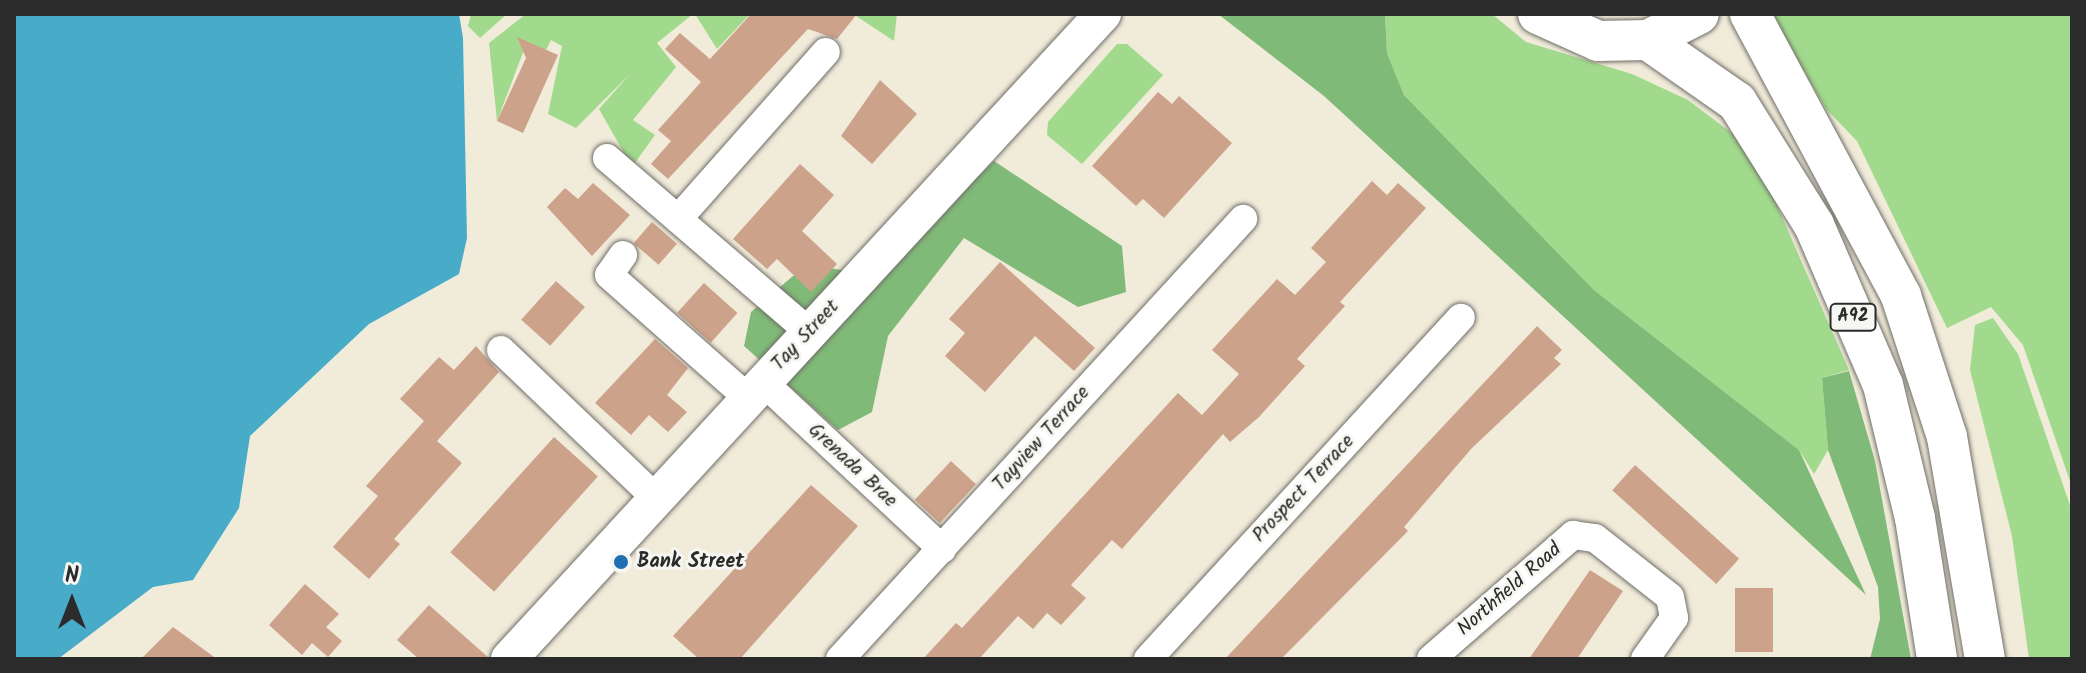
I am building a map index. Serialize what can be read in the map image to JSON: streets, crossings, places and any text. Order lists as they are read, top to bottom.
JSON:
{
  "streets": {
    "highway": ["A92"],
    "main road": ["Tay Street"],
    "street": [
      "Tayview Terrace",
      "Grenada Brae",
      "Prospect Terrace",
      "Northfield Road"
    ]
  },
  "crossings": [
    ["Tay Street", "Grenada Brae"],
    ["Tayview Terrace", "Grenada Brae"]
  ],
  "places": ["Bank Street"],
  "north": "top"
}
